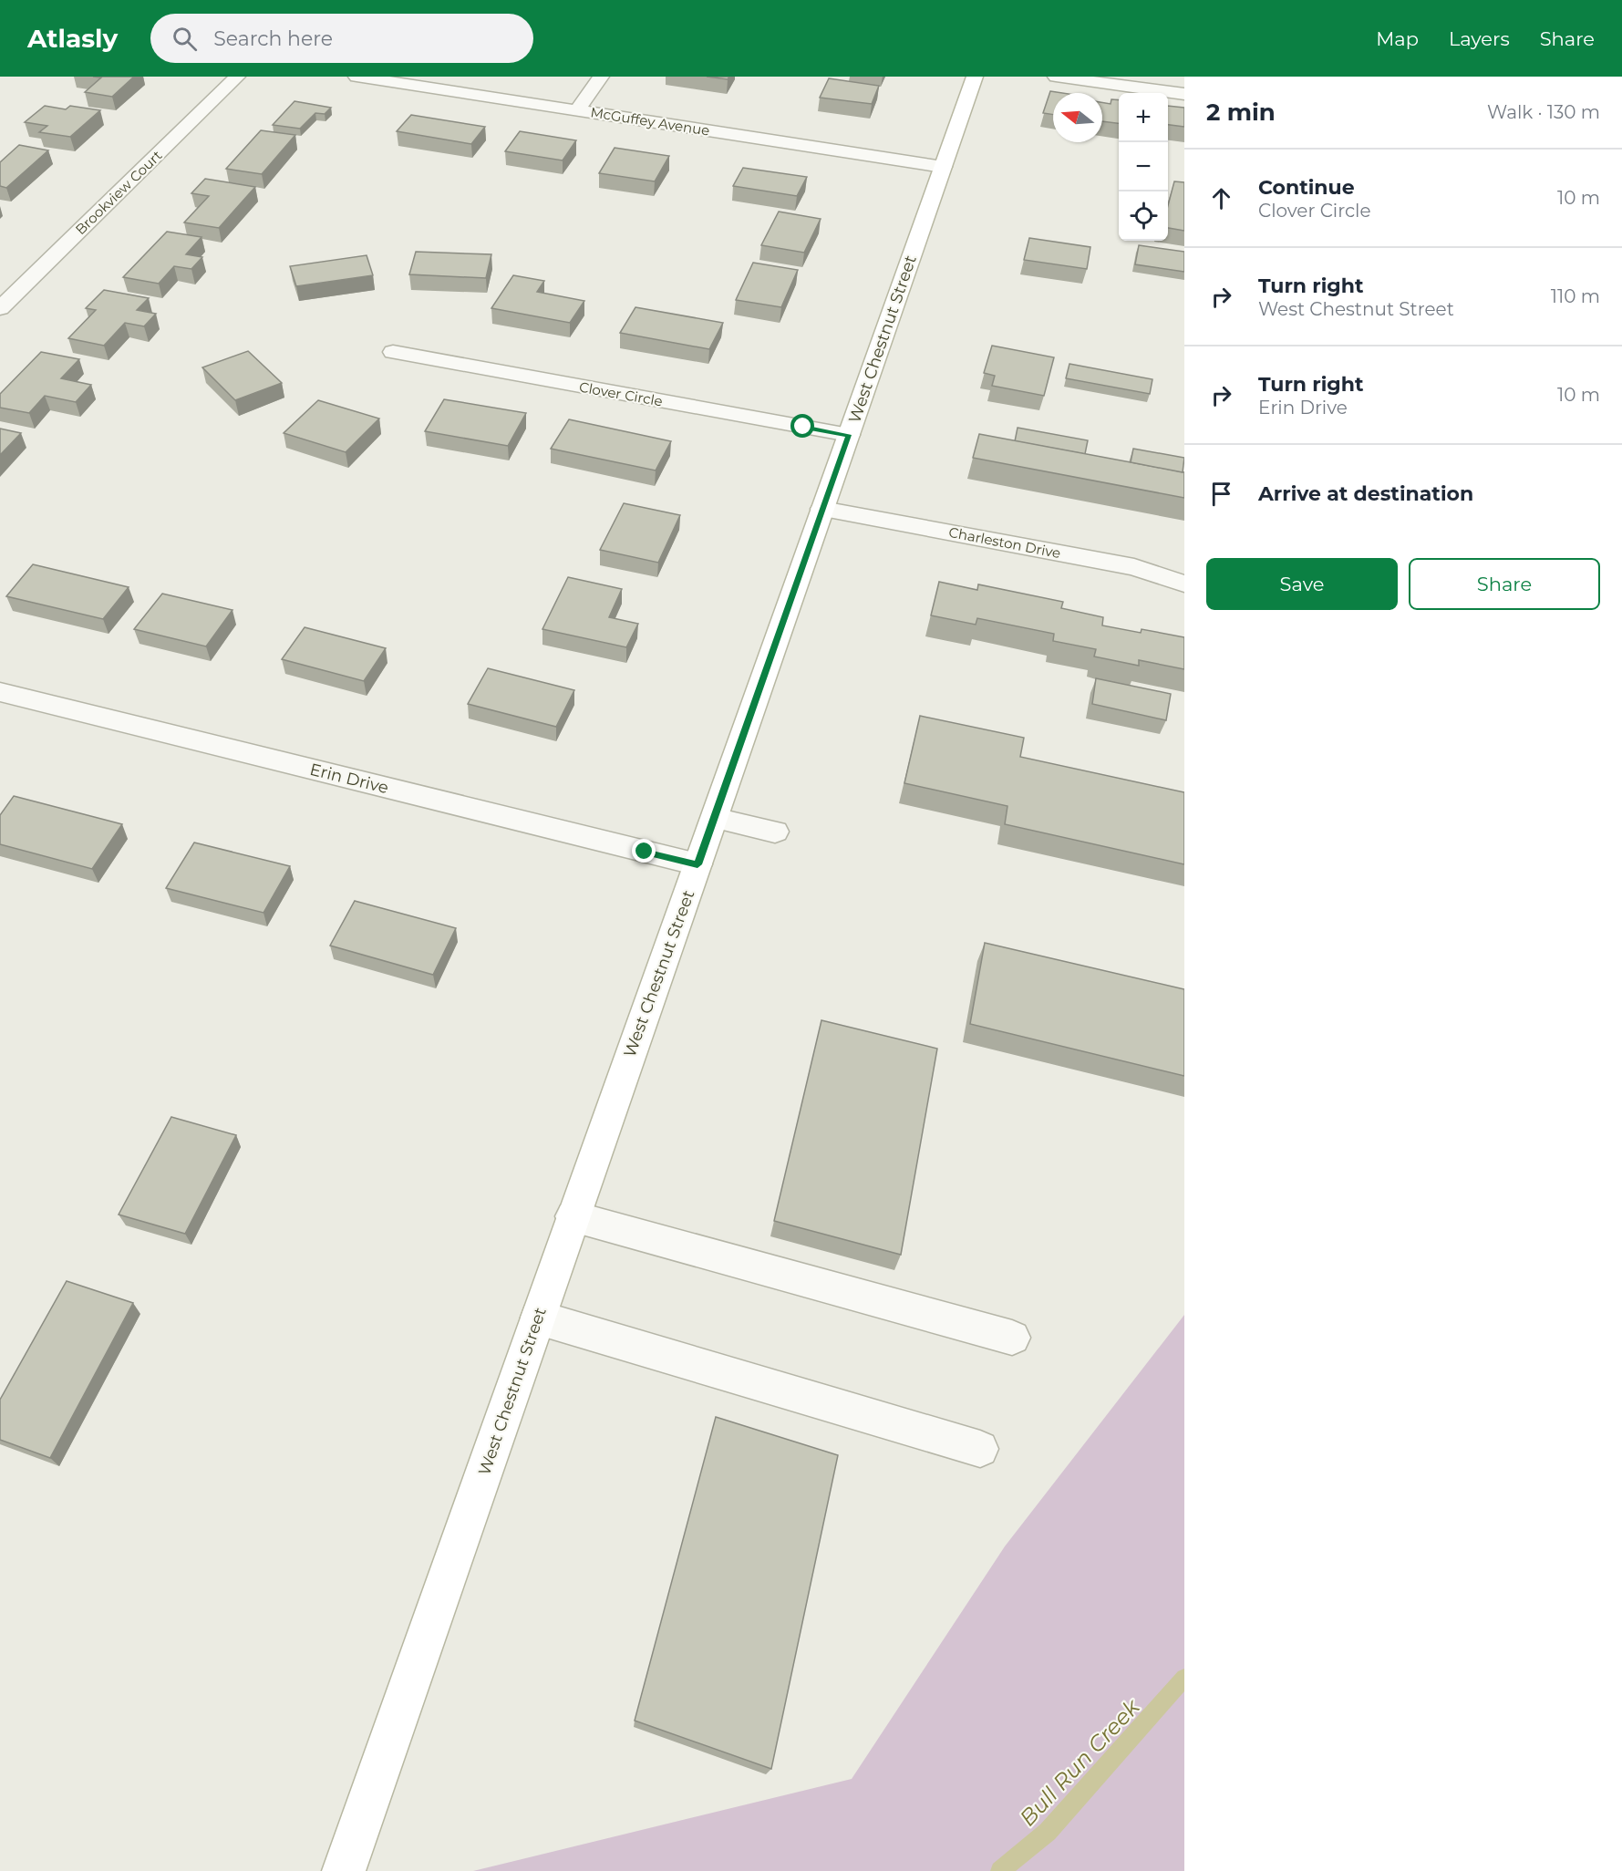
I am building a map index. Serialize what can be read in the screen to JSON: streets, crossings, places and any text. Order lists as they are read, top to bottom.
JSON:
{
  "streets": {
    "main road": ["West Chestnut Street"],
    "street": [
      "McGuffey Avenue",
      "Brookview Court",
      "Clover Circle",
      "Charleston Drive",
      "Erin Drive"
    ]
  },
  "crossings": [
    ["McGuffey Avenue", "West Chestnut Street"],
    ["West Chestnut Street", "Clover Circle"],
    ["West Chestnut Street", "Charleston Drive"],
    ["West Chestnut Street", "Erin Drive"]
  ],
  "water": ["Bull Run Creek"],
  "north": "left",
  "page": {
    "header": "Atlasly",
    "search": "Search here",
    "nav": ["Map", "Layers", "Share"],
    "heading": ["2 min", "Walk · 130 m"],
    "map_buttons": ["+", "−"],
    "list": [
      ["Continue", "Clover Circle", "10 m"],
      ["Turn right", "West Chestnut Street", "110 m"],
      ["Turn right", "Erin Drive", "10 m"],
      "Arrive at destination"
    ],
    "buttons": ["Save", "Share"]
  }
}
